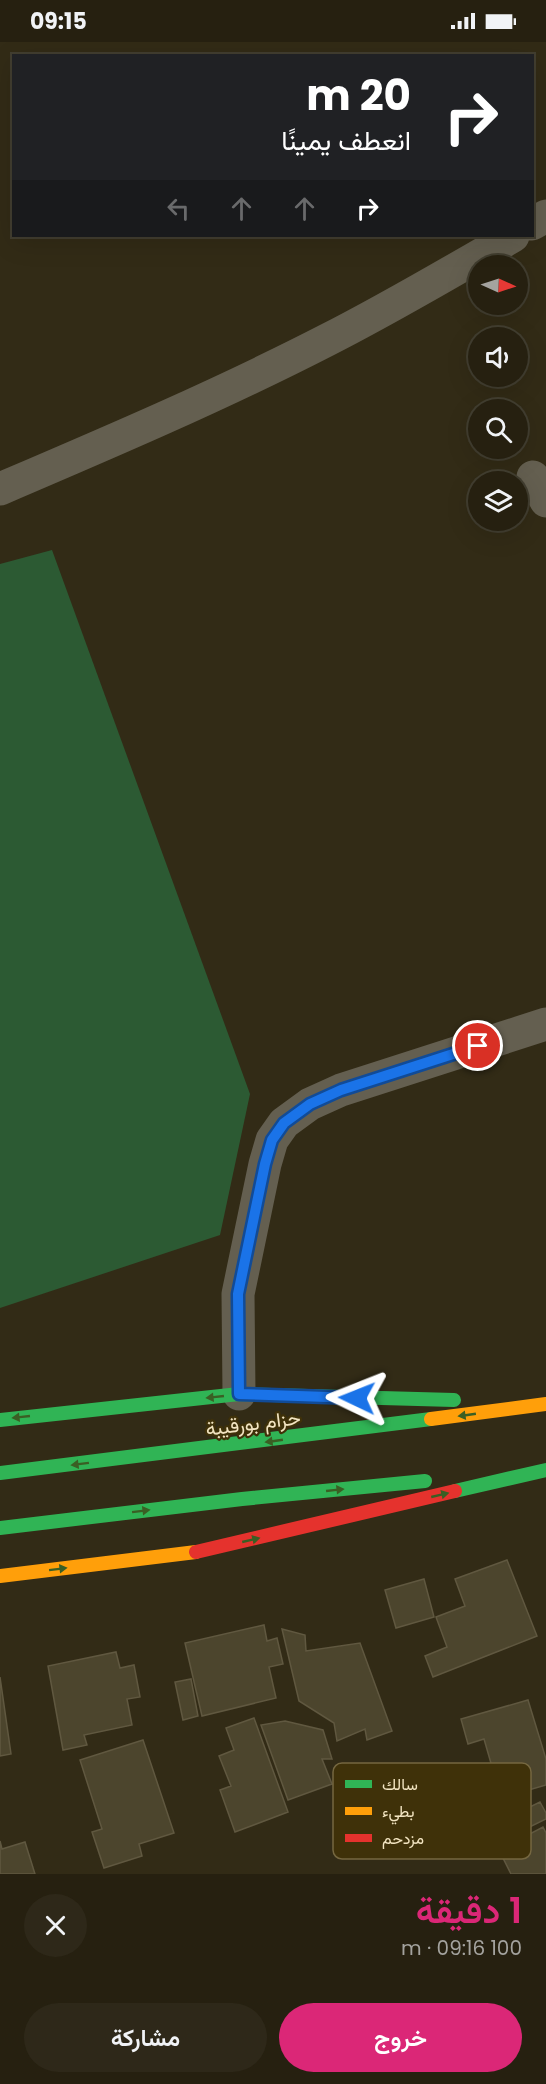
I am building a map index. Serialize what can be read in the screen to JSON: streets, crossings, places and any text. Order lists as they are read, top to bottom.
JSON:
{
  "streets": {
    "highway": ["حزام بورقيبة"]
  },
  "legend": ["سالك", "بطيء", "مزدحم"],
  "north": "right",
  "page": {
    "status": "09:15",
    "turn": ["20 m", "انعطف يمينًا"],
    "heading": ["1 دقيقة", "100 m · 09:16"],
    "buttons": ["خروج", "مشاركة"]
  }
}
